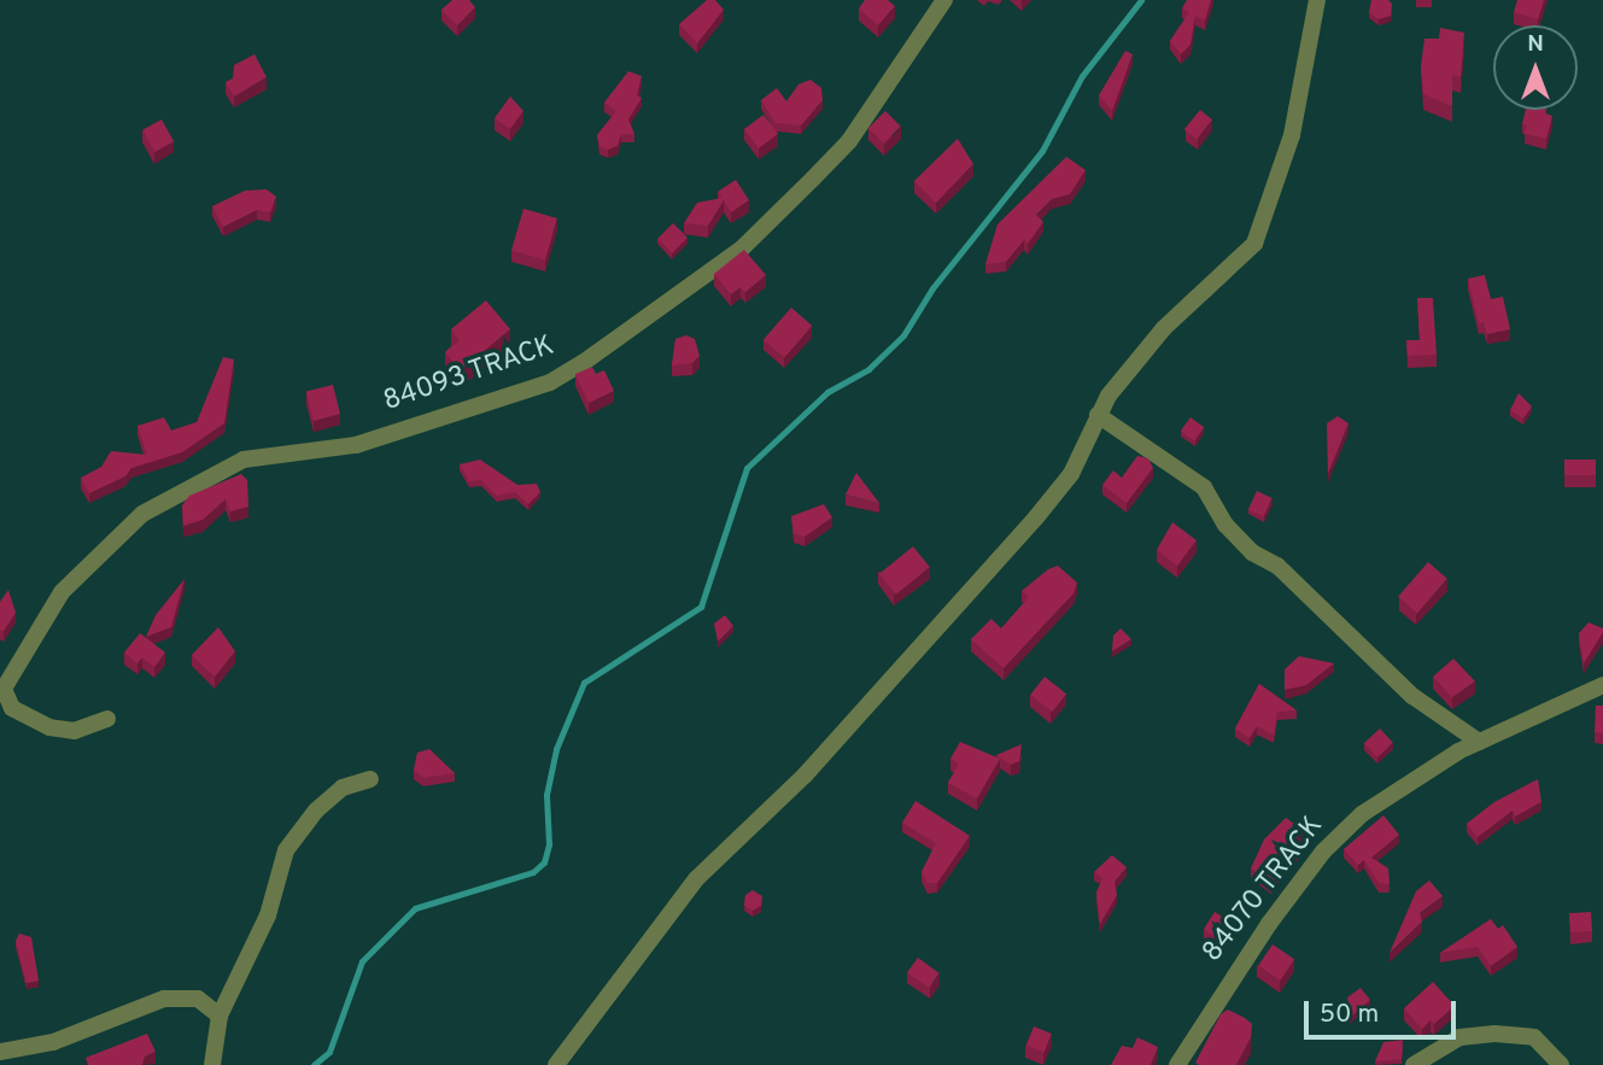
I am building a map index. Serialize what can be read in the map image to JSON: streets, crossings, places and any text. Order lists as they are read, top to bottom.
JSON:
{
  "streets": {
    "street": ["84093 TRACK", "84070 TRACK"]
  },
  "scale_bar": "50 m",
  "north": "top"
}
